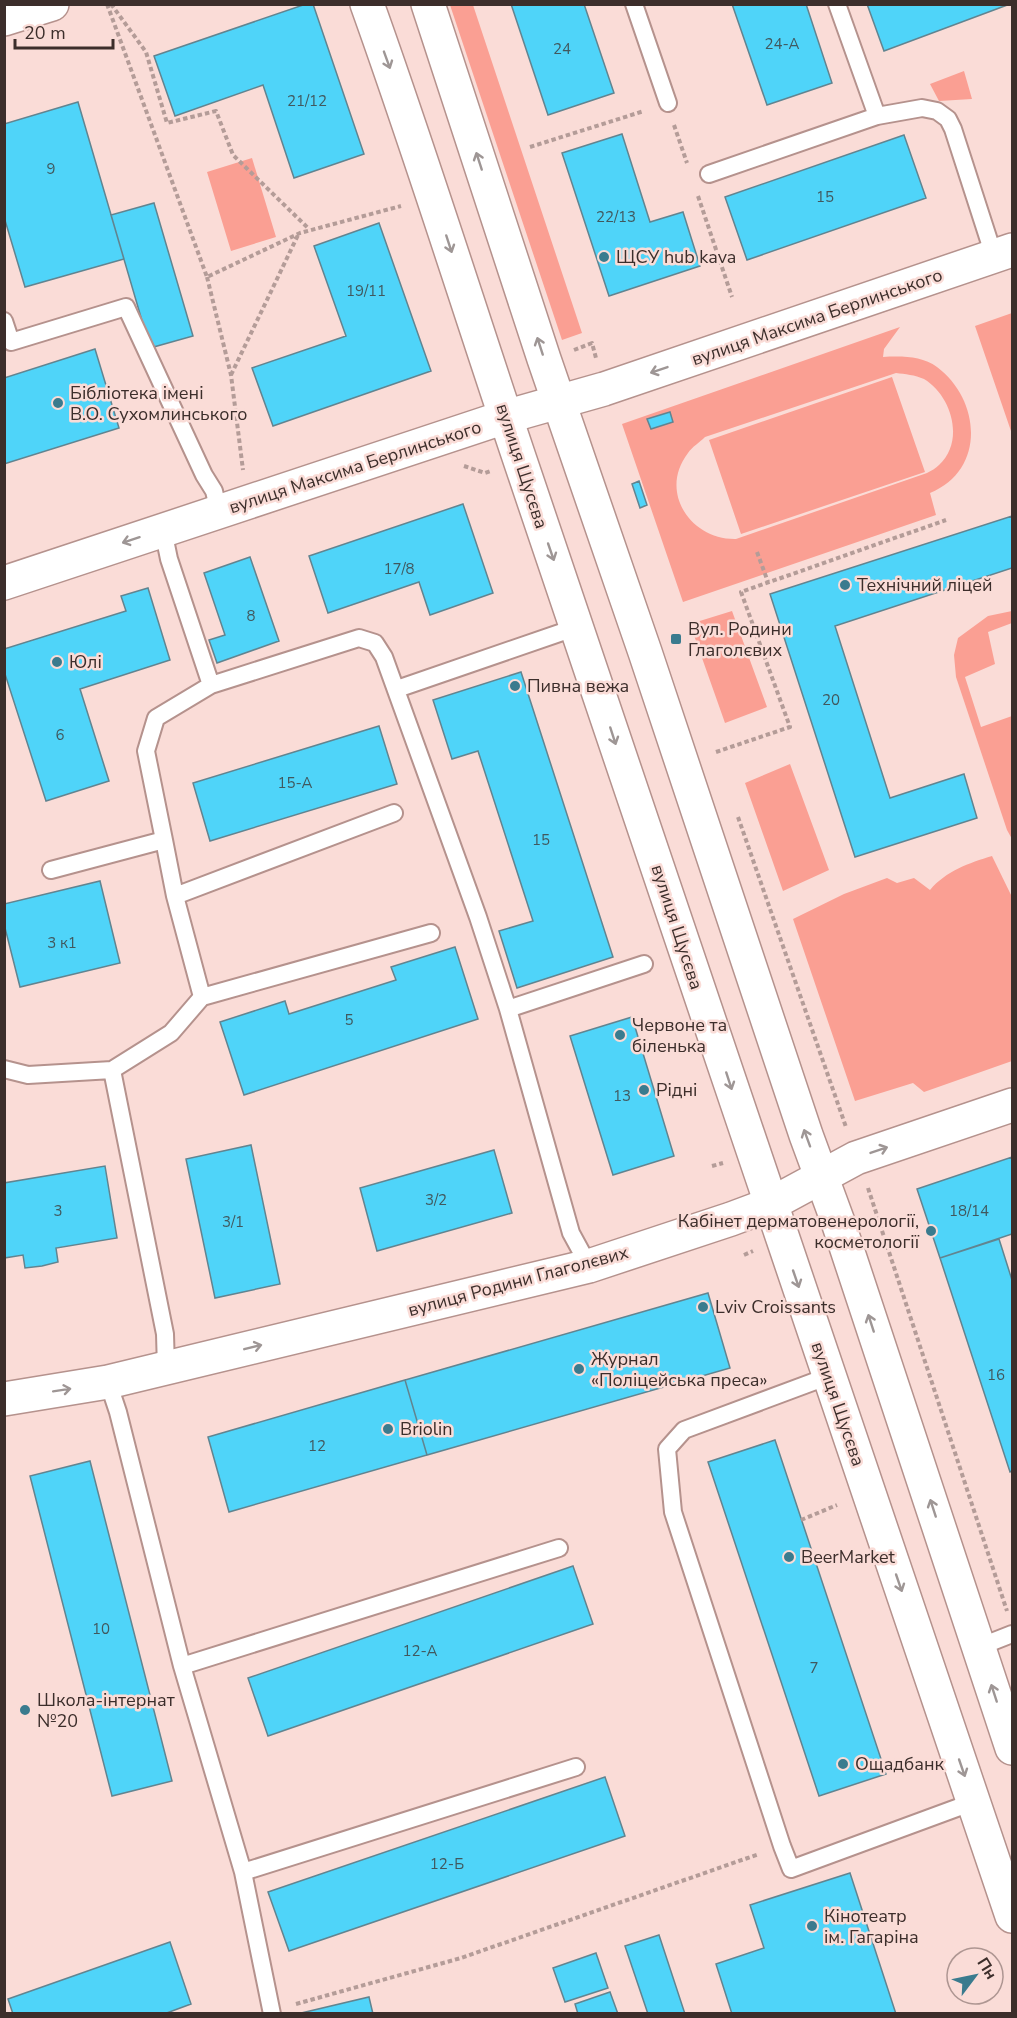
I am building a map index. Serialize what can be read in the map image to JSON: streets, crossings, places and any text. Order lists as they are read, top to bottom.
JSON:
{
  "streets": {
    "main road": ["вулиця Максима Берлинського", "вулиця Щусєва", "вулиця Родини Глаголєвих"]
  },
  "crossings": [
    ["вулиця Максима Берлинського", "вулиця Щусєва"],
    ["вулиця Щусєва", "вулиця Родини Глаголєвих"]
  ],
  "one_way": ["вулиця Максима Берлинського", "вулиця Родини Глаголєвих"],
  "places": {
    "other": [
      "ЩСУ hub kava",
      "Бібліотека імені В.О. Сухомлинського",
      "Технічний ліцей",
      "Юлі",
      "Пивна вежа",
      "Червоне та біленька",
      "Рідні",
      "Кабінет дерматовенерології, косметології",
      "Lviv Croissants",
      "Журнал «Поліцейська преса»",
      "Briolin",
      "BeerMarket",
      "Школа-інтернат №20",
      "Ощадбанк",
      "Кінотеатр ім. Гагаріна"
    ],
    "transit": ["Вул. Родини Глаголєвих"]
  },
  "house_numbers": [
    "24-А",
    "24",
    "21/12",
    "9",
    "15",
    "22/13",
    "19/11",
    "17/8",
    "8",
    "20",
    "6",
    "15-А",
    "15",
    "3 к1",
    "5",
    "13",
    "3/2",
    "3",
    "18/14",
    "3/1",
    "16",
    "12",
    "10",
    "12-А",
    "7",
    "12-Б"
  ],
  "scale_bar": "20 m",
  "north": "top right"
}
